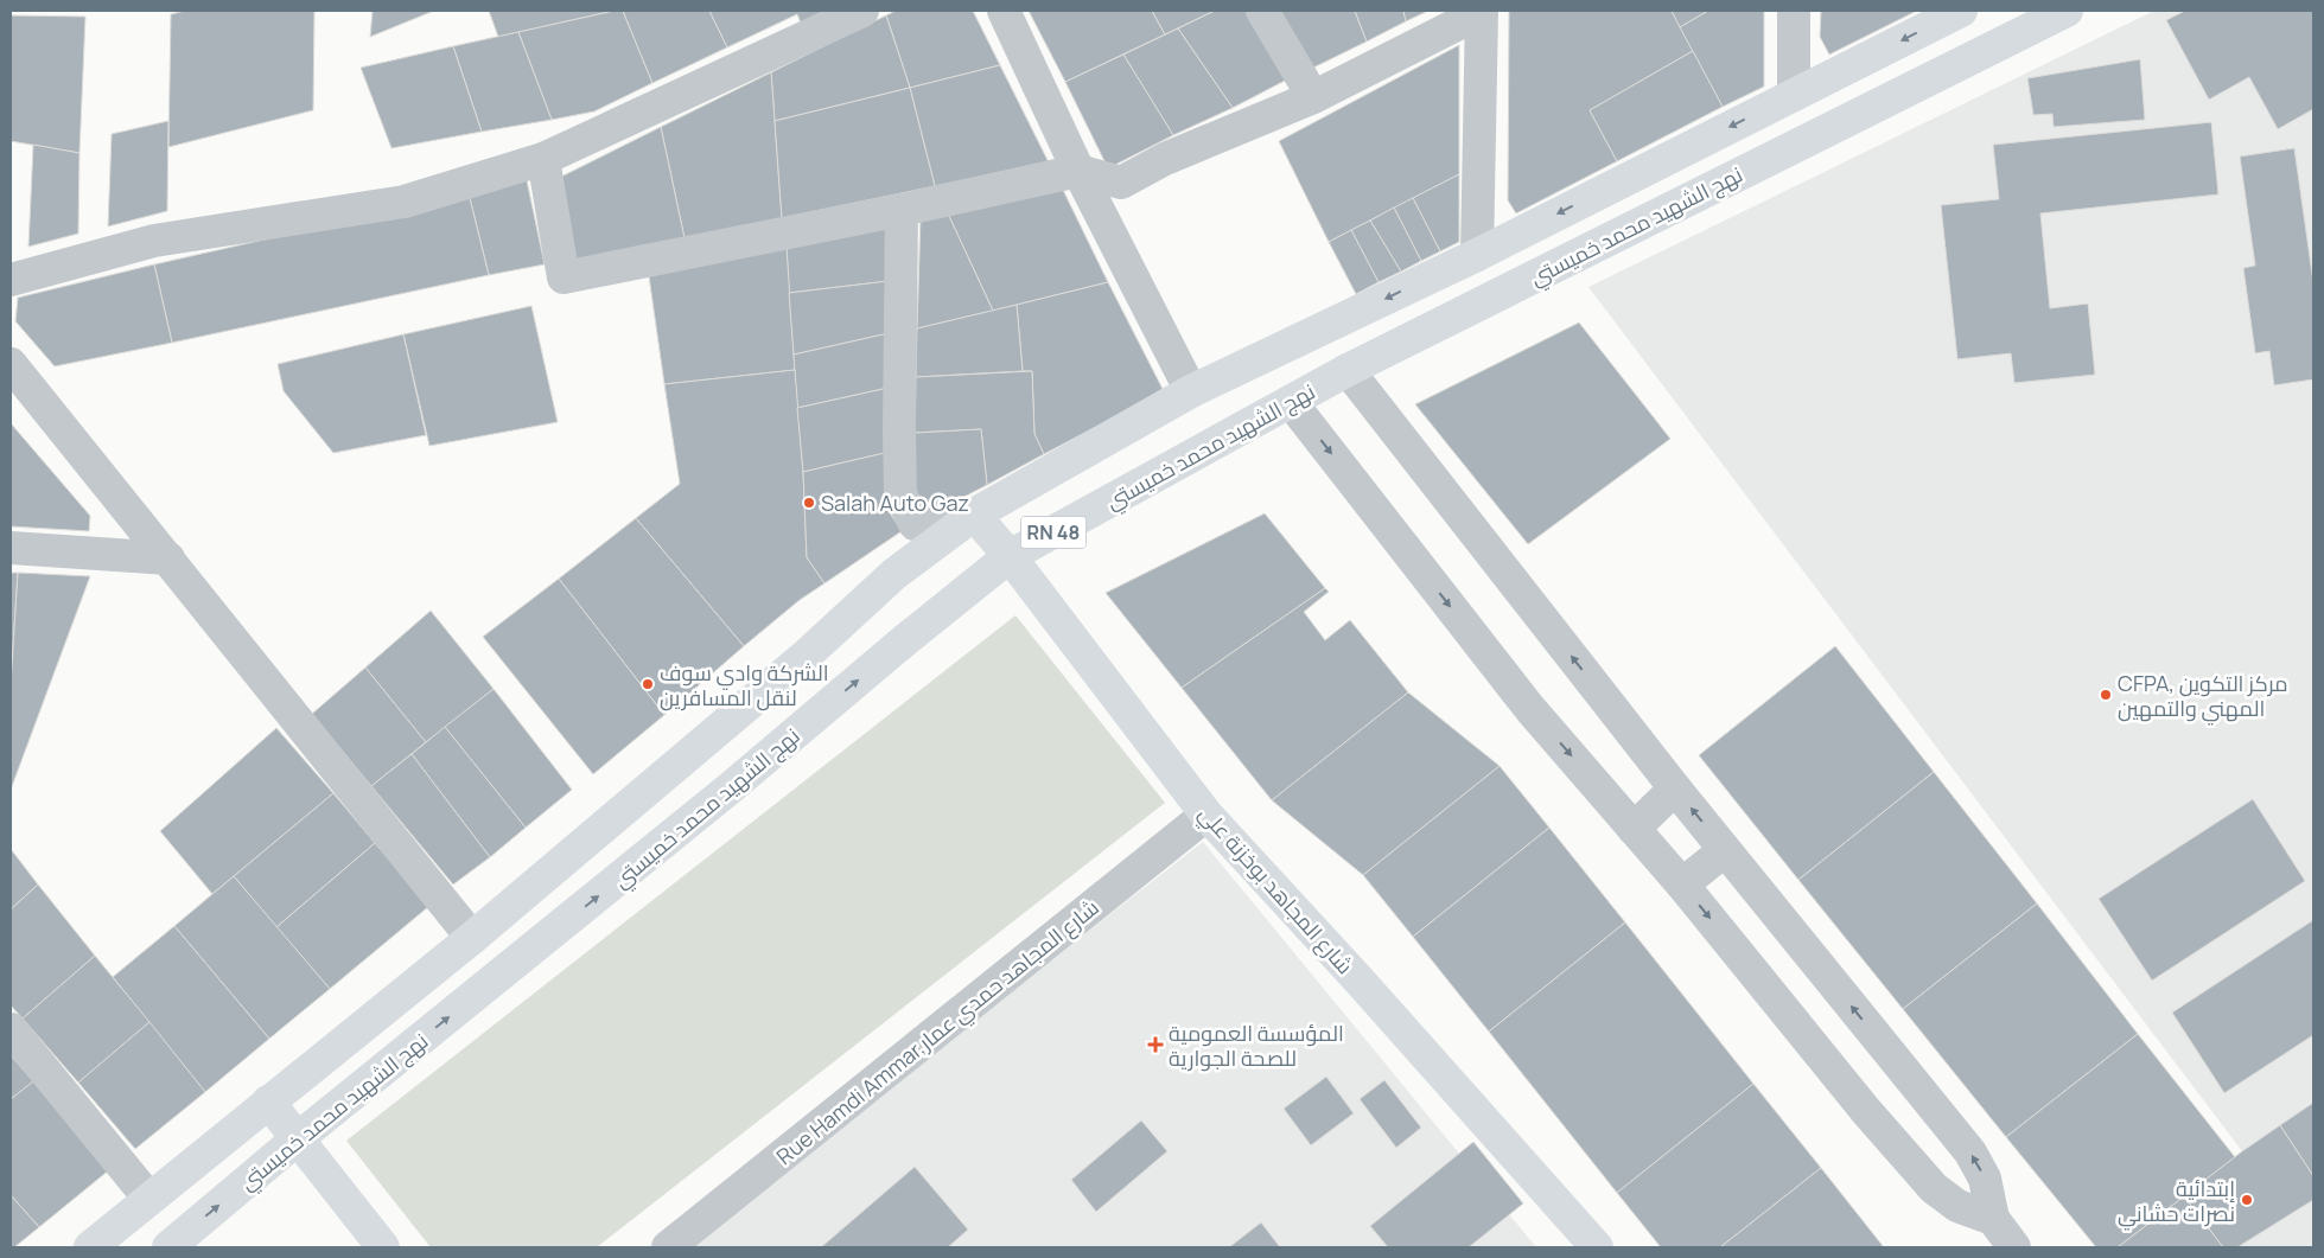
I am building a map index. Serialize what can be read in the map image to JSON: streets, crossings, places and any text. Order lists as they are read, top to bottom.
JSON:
{
  "streets": {
    "main road": ["نهج الشهيد محمد خميستي", "RN 48", "شارع المجاهد بوخزنة علي"],
    "street": ["Rue Hamdi Ammar,شارع المجاهد حمدي عمار"]
  },
  "crossings": [
    ["نهج الشهيد محمد خميستي", "شارع المجاهد بوخزنة علي"],
    ["RN 48", "شارع المجاهد بوخزنة علي"],
    ["شارع المجاهد بوخزنة علي", "Rue Hamdi Ammar,شارع المجاهد حمدي عمار"]
  ],
  "places": {
    "other": [
      "Salah Auto Gaz",
      "الشركة وادي سوف لنقل المسافرين",
      "CFPA, مركز التكوين المهني والتمهين",
      "إبتدائية نصرات حشاني"
    ],
    "health": ["المؤسسة العمومية للصحة الجوارية"]
  }
}
